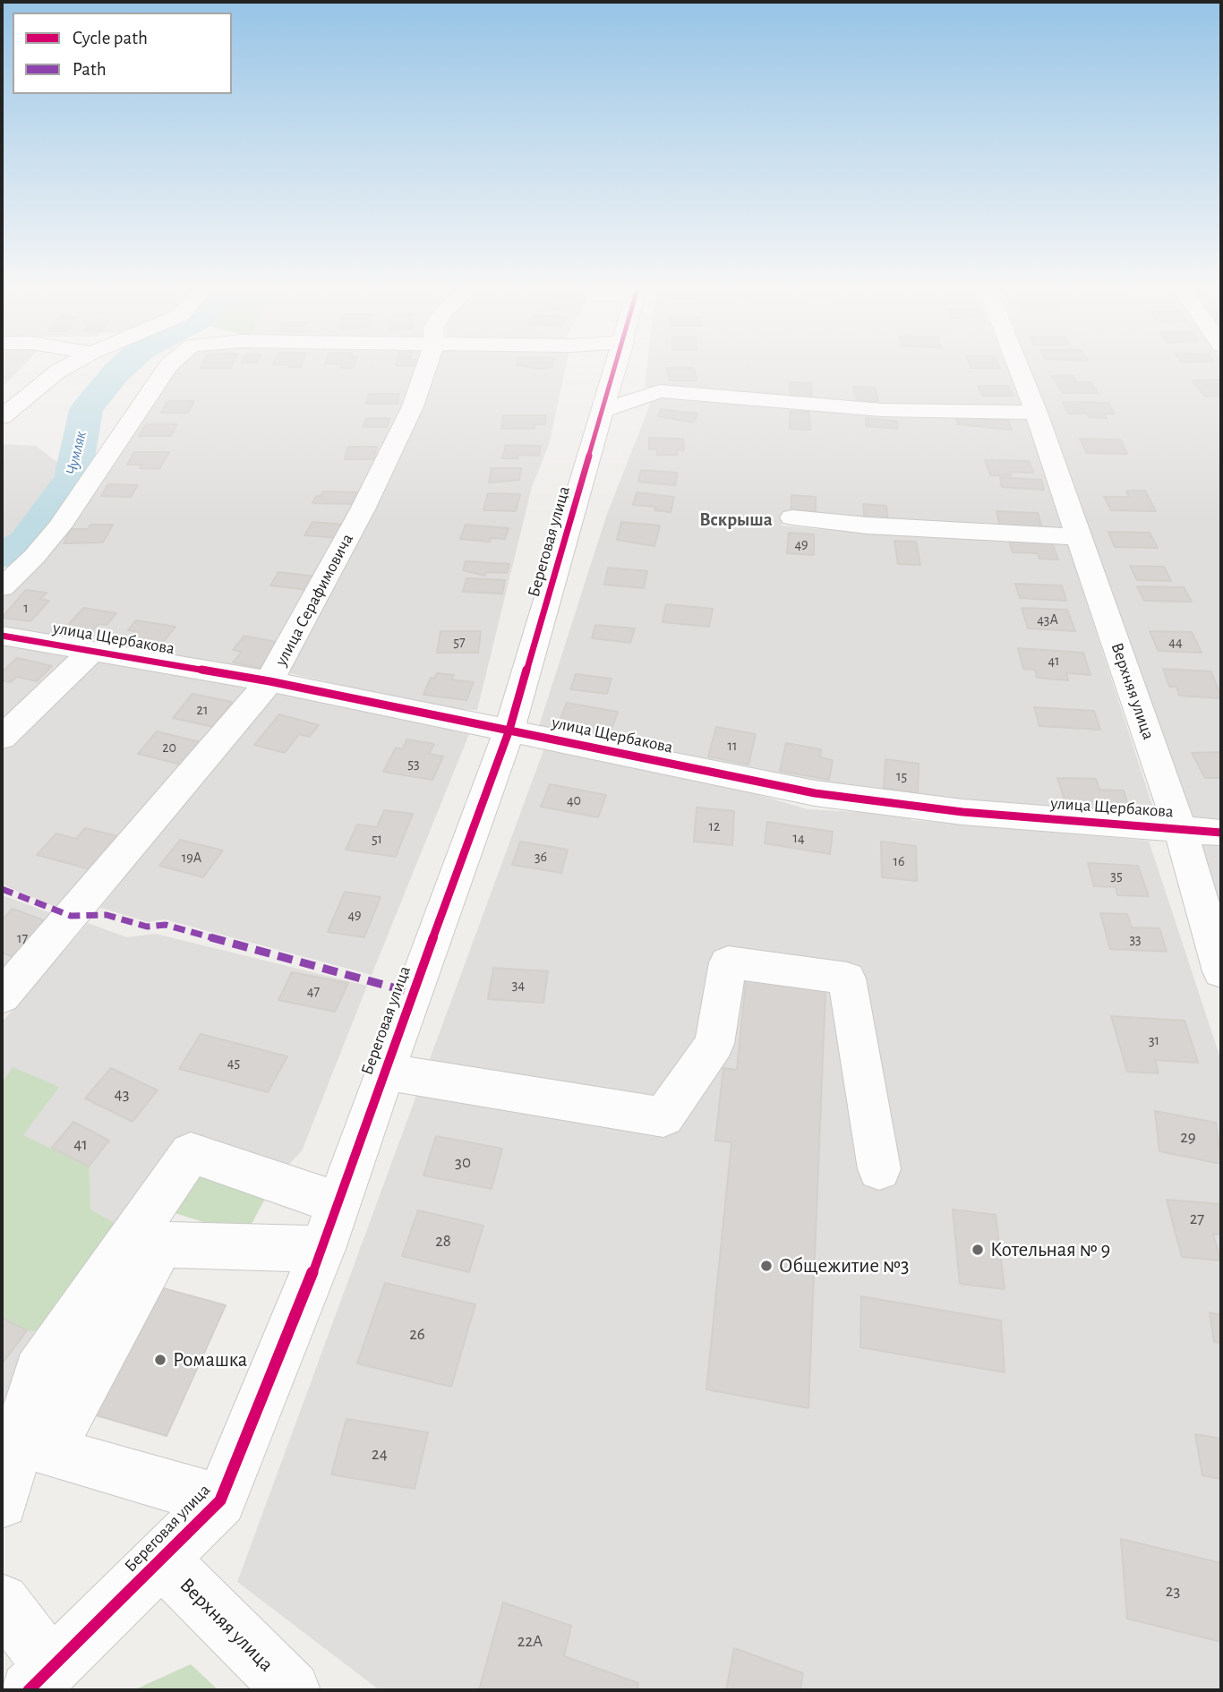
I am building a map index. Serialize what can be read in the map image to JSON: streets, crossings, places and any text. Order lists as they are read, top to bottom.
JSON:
{
  "streets": {
    "street": [
      "Береговая улица",
      "улица Серафимовича",
      "улица Щербакова",
      "Верхняя улица"
    ]
  },
  "crossings": [
    ["Береговая улица", "улица Щербакова"],
    ["Береговая улица", "Верхняя улица"],
    ["улица Серафимовича", "улица Щербакова"],
    ["улица Щербакова", "Верхняя улица"]
  ],
  "districts": ["Вскрыша"],
  "water": ["Чумляк"],
  "places": ["Котельная № 9", "Общежитие №3", "Ромашка"],
  "house_numbers": [
    "49",
    "1",
    "43А",
    "57",
    "44",
    "41",
    "21",
    "11",
    "20",
    "53",
    "15",
    "40",
    "12",
    "14",
    "51",
    "36",
    "19А",
    "16",
    "35",
    "49",
    "17",
    "33",
    "34",
    "47",
    "31",
    "45",
    "43",
    "29",
    "41",
    "30",
    "27",
    "28",
    "26",
    "24",
    "23",
    "22А"
  ],
  "legend": ["Cycle path", "Path"]
}
